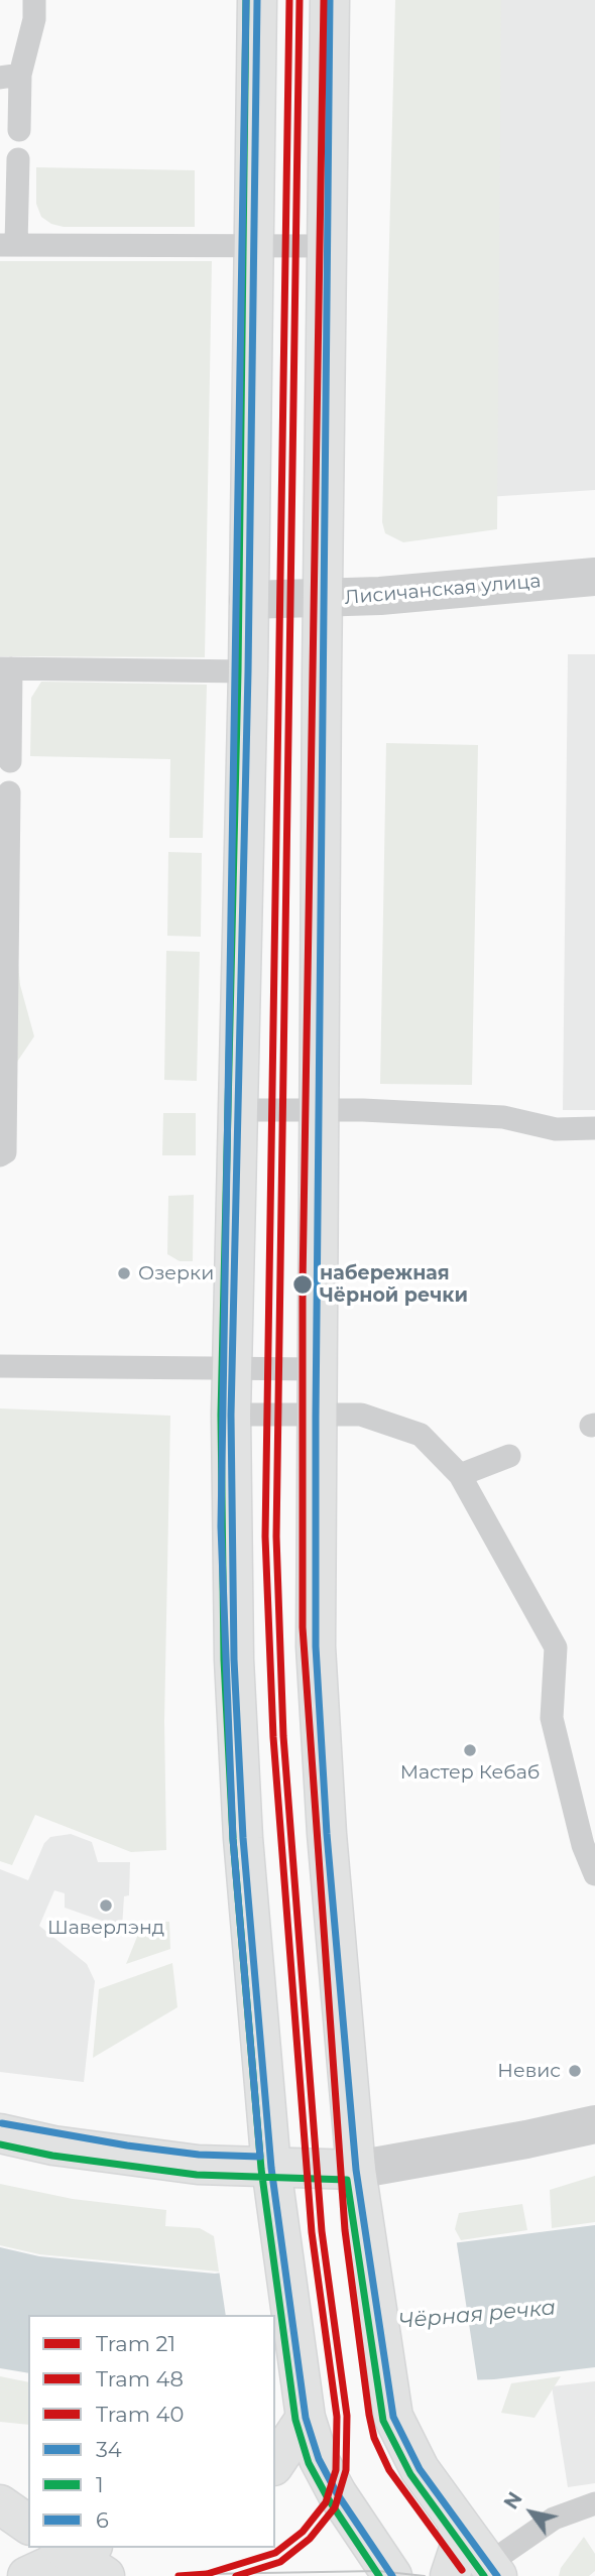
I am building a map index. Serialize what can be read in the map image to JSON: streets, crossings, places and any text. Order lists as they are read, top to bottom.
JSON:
{
  "streets": {
    "street": ["Лисичанская улица"]
  },
  "water": ["Чёрная речка"],
  "places": [
    "Озерки",
    "набережная Чёрной речки",
    "Мастер Кебаб",
    "Шаверлэнд",
    "Невис"
  ],
  "lines": [
    "tram line 21",
    "tram line 48",
    "tram line 40",
    "transit line 34",
    "transit line 1",
    "transit line 6"
  ],
  "legend": [
    "Tram 21",
    "Tram 48",
    "Tram 40",
    "34",
    "1",
    "6"
  ],
  "north": "top left"
}
